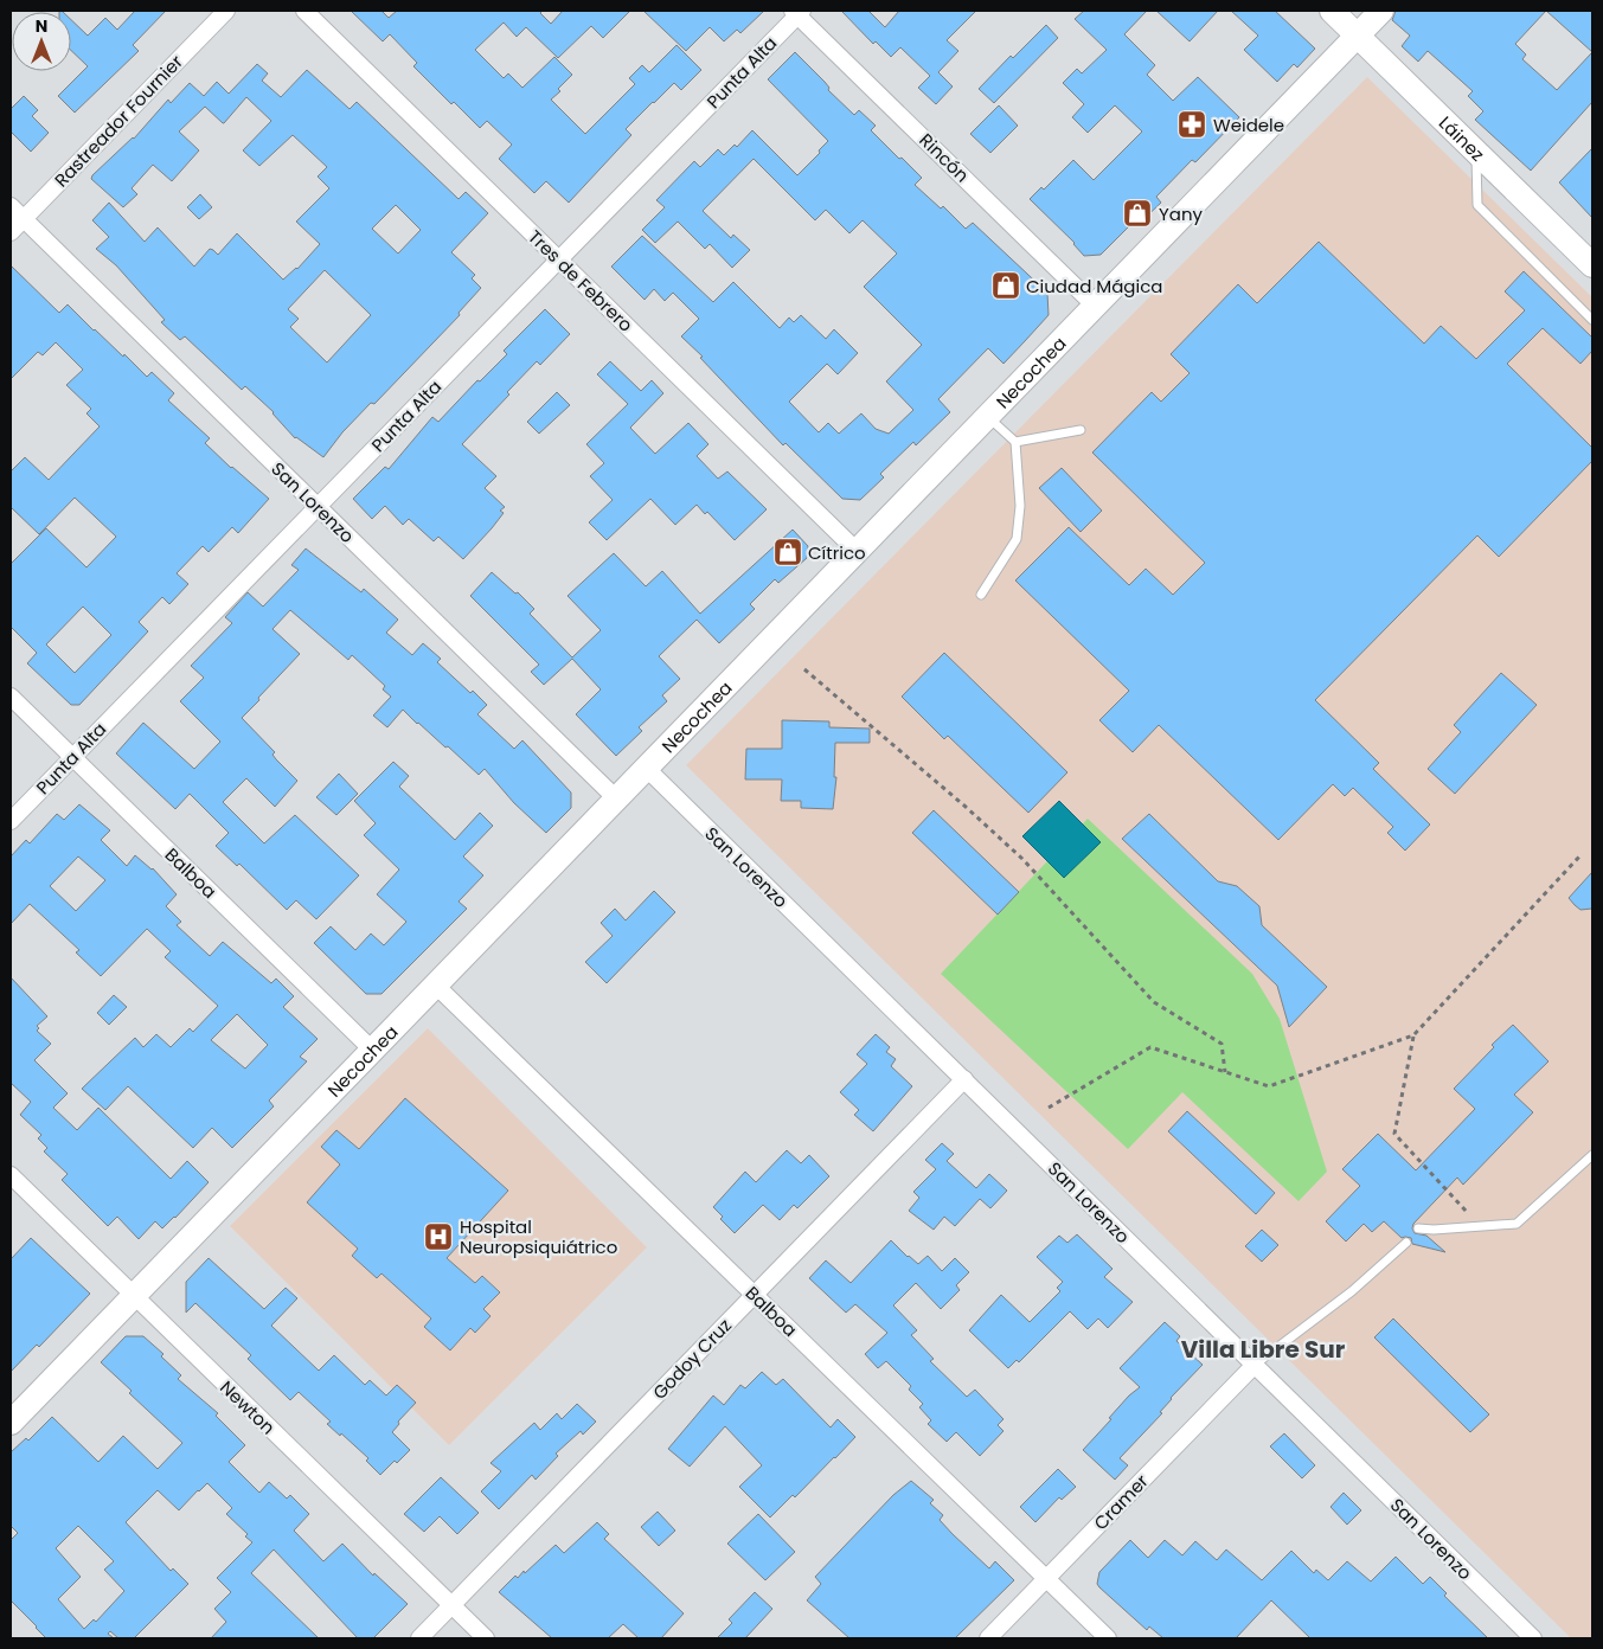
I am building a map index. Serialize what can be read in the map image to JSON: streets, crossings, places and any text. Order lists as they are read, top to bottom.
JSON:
{
  "streets": {
    "main road": ["Láinez", "Necochea"],
    "street": [
      "Punta Alta",
      "Rastreador Fournier",
      "Rincón",
      "Tres de Febrero",
      "San Lorenzo",
      "Balboa",
      "Godoy Cruz",
      "Newton",
      "Cramer"
    ]
  },
  "crossings": [
    ["Punta Alta", "Rincón"],
    ["Punta Alta", "Tres de Febrero"],
    ["Punta Alta", "San Lorenzo"],
    ["Punta Alta", "Balboa"],
    ["Rastreador Fournier", "San Lorenzo"],
    ["Láinez", "Necochea"],
    ["Rincón", "Necochea"],
    ["Tres de Febrero", "Necochea"],
    ["Necochea", "San Lorenzo"],
    ["Necochea", "Balboa"],
    ["Necochea", "Newton"],
    ["San Lorenzo", "Godoy Cruz"],
    ["San Lorenzo", "Cramer"],
    ["Balboa", "Godoy Cruz"],
    ["Balboa", "Cramer"],
    ["Godoy Cruz", "Newton"]
  ],
  "districts": ["Villa Libre Sur"],
  "places": {
    "pharmacy": ["Weidele"],
    "shop": ["Yany", "Ciudad Mágica", "Cítrico"],
    "hospital": ["Hospital Neuropsiquiátrico"]
  },
  "north": "top"
}
